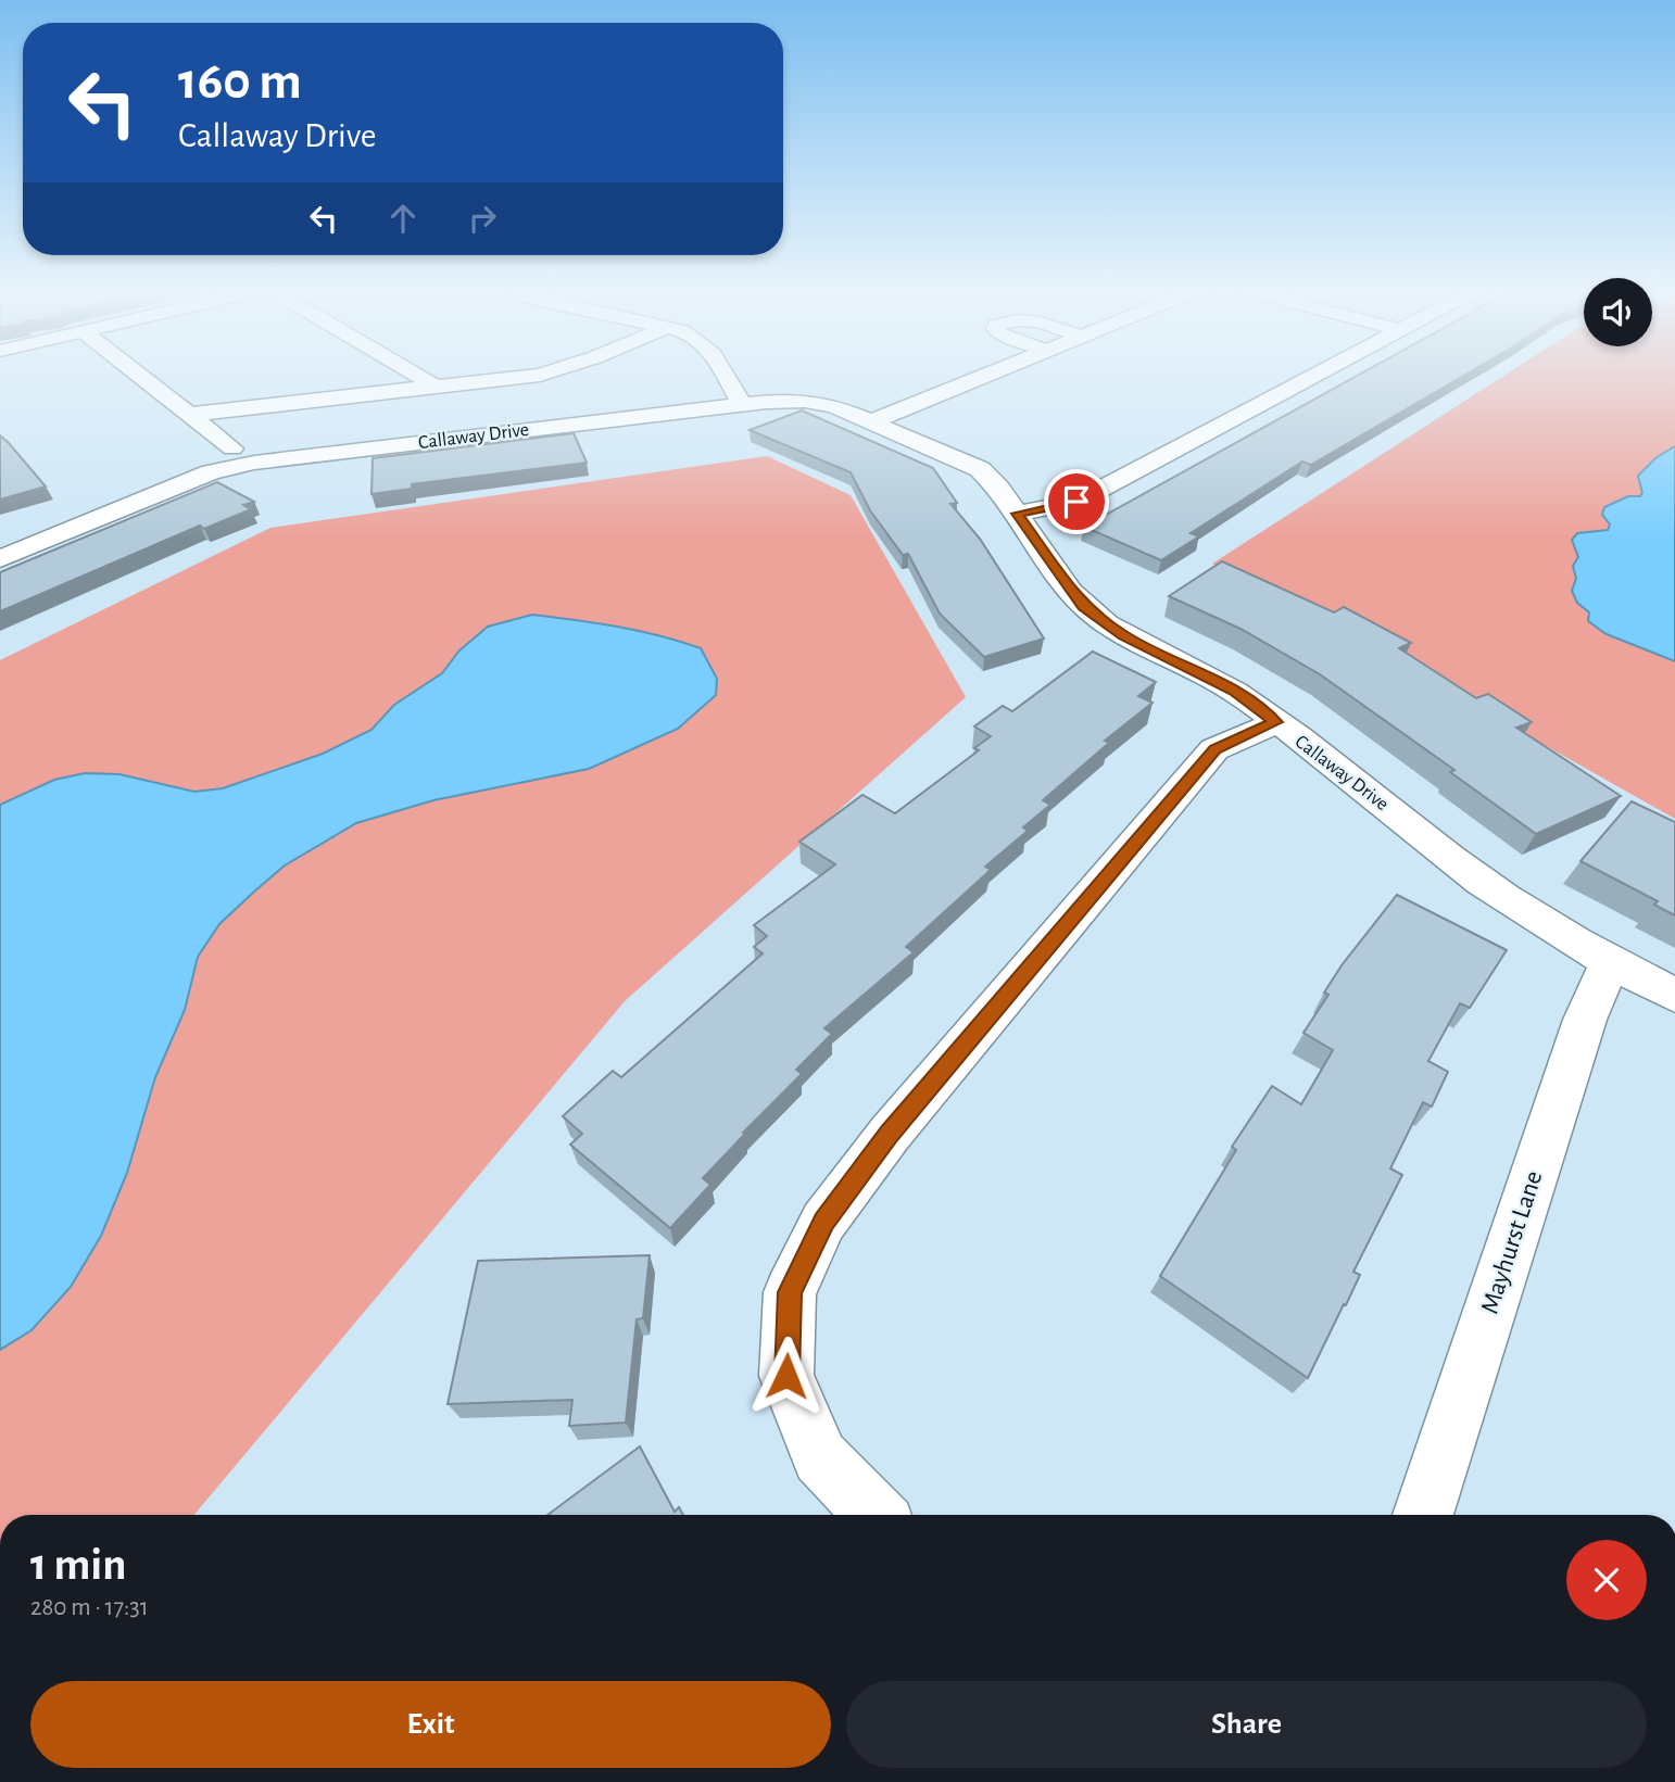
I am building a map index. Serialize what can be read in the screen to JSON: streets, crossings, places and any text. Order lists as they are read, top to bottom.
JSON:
{
  "streets": {
    "street": ["Callaway Drive", "Mayhurst Lane"]
  },
  "crossings": [
    ["Callaway Drive", "Mayhurst Lane"]
  ],
  "page": {
    "turn": ["160 m", "Callaway Drive"],
    "heading": ["1 min", "280 m · 17:31"],
    "buttons": ["Exit", "Share"]
  }
}
